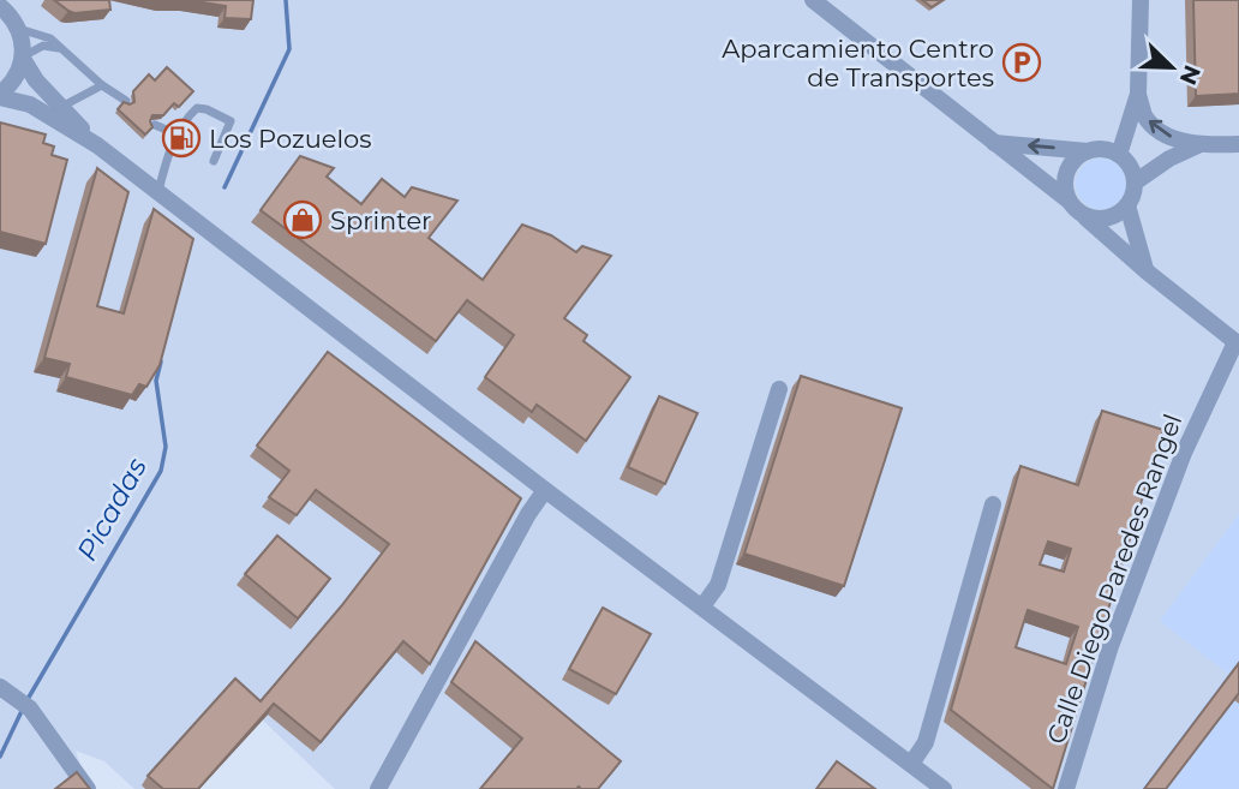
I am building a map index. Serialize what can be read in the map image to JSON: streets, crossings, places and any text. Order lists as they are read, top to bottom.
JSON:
{
  "streets": {
    "street": ["Calle Diego Paredes Rangel"]
  },
  "water": ["Picadas"],
  "places": {
    "parking": ["Aparcamiento Centro de Transportes"],
    "fuel station": ["Los Pozuelos"],
    "shop": ["Sprinter"]
  },
  "north": "bottom right"
}
